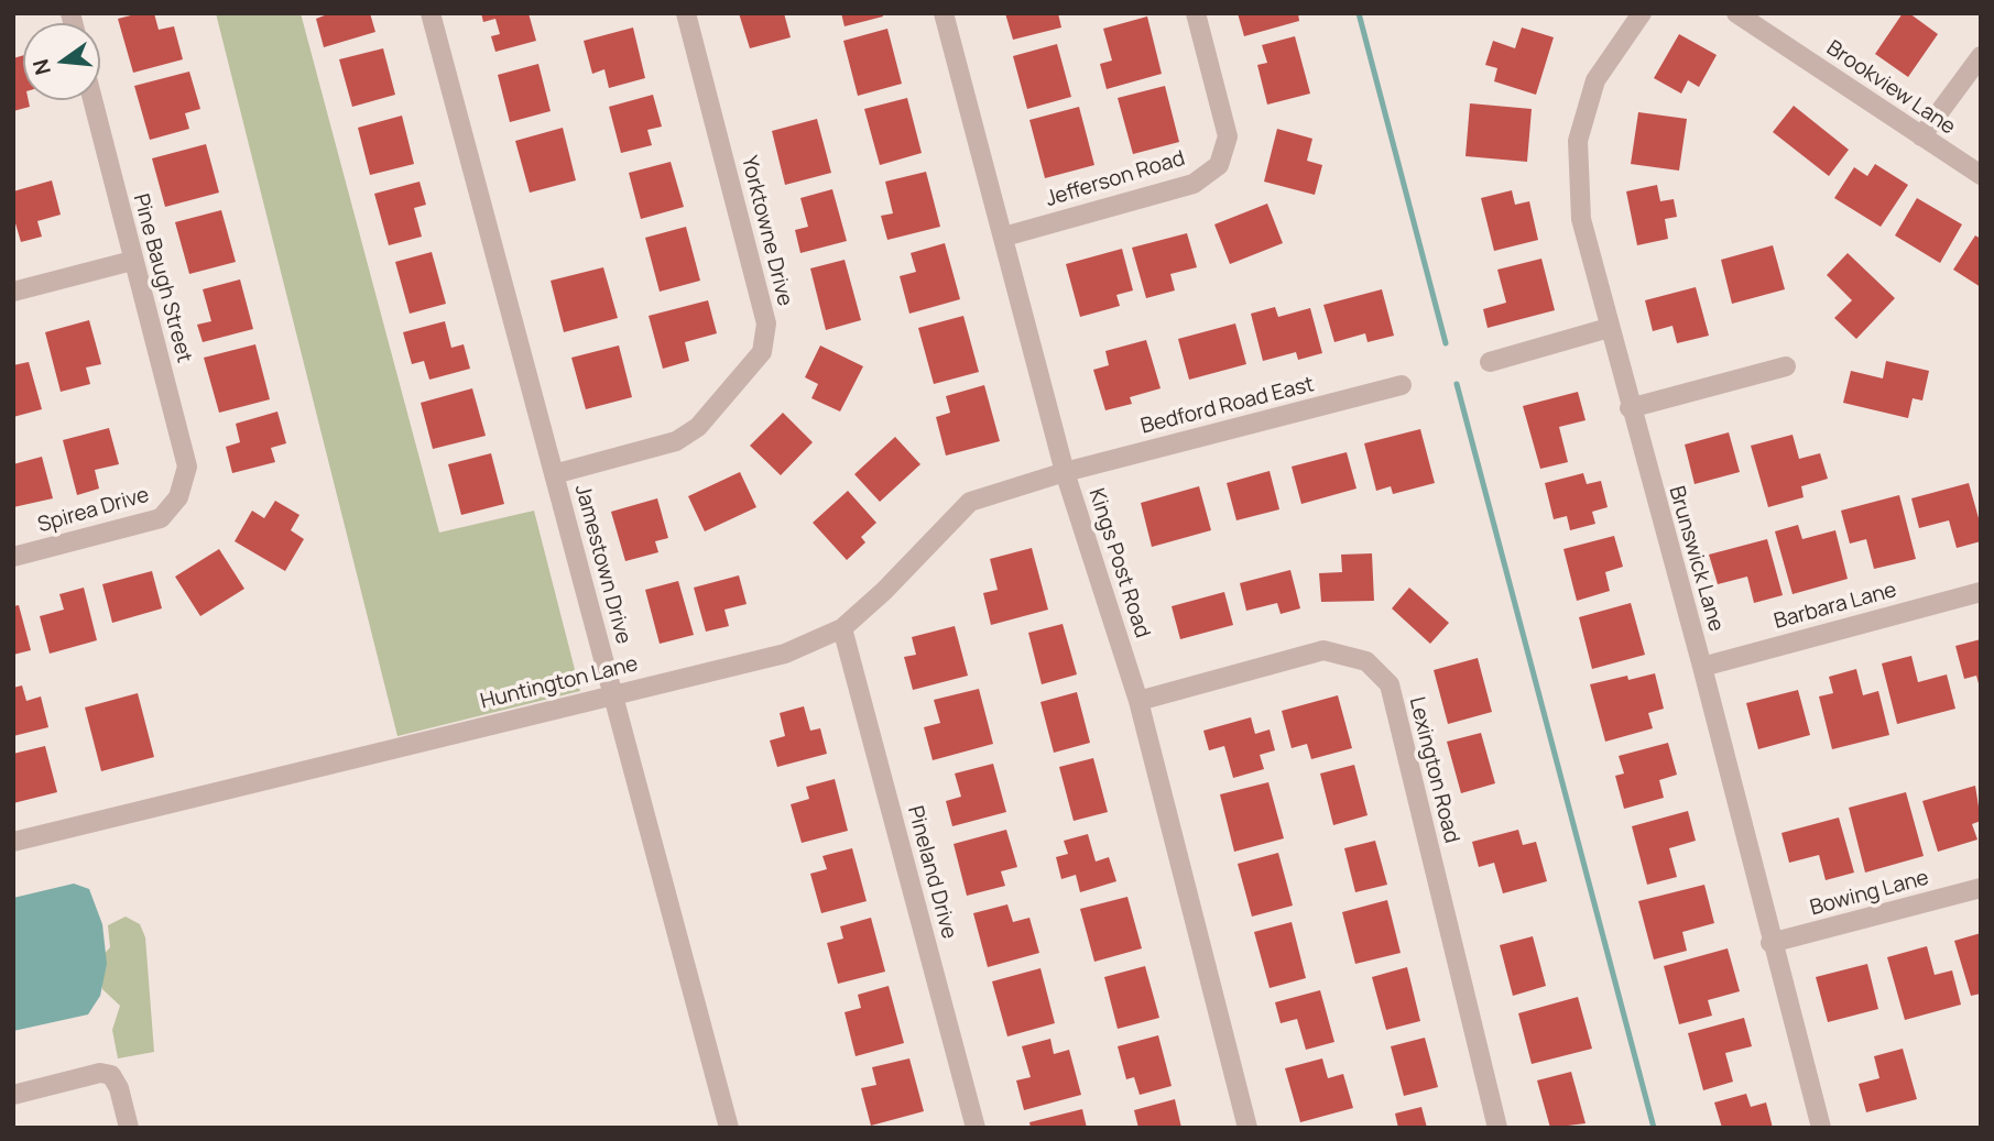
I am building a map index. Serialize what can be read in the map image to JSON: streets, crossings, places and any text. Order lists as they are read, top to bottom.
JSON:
{
  "streets": {
    "street": [
      "Brookview Lane",
      "Jefferson Road",
      "Yorktowne Drive",
      "Pine Baugh Street",
      "Bedford Road East",
      "Spirea Drive",
      "Brunswick Lane",
      "Kings Post Road",
      "Jamestown Drive",
      "Barbara Lane",
      "Huntington Lane",
      "Lexington Road",
      "Pineland Drive",
      "Bowing Lane"
    ]
  },
  "crossings": [
    ["Jefferson Road", "Kings Post Road"],
    ["Yorktowne Drive", "Jamestown Drive"],
    ["Pine Baugh Street", "Spirea Drive"],
    ["Bedford Road East", "Kings Post Road"],
    ["Bedford Road East", "Huntington Lane"],
    ["Brunswick Lane", "Barbara Lane"],
    ["Brunswick Lane", "Bowing Lane"],
    ["Kings Post Road", "Huntington Lane"],
    ["Kings Post Road", "Lexington Road"],
    ["Jamestown Drive", "Huntington Lane"],
    ["Huntington Lane", "Pineland Drive"]
  ],
  "north": "left"
}
